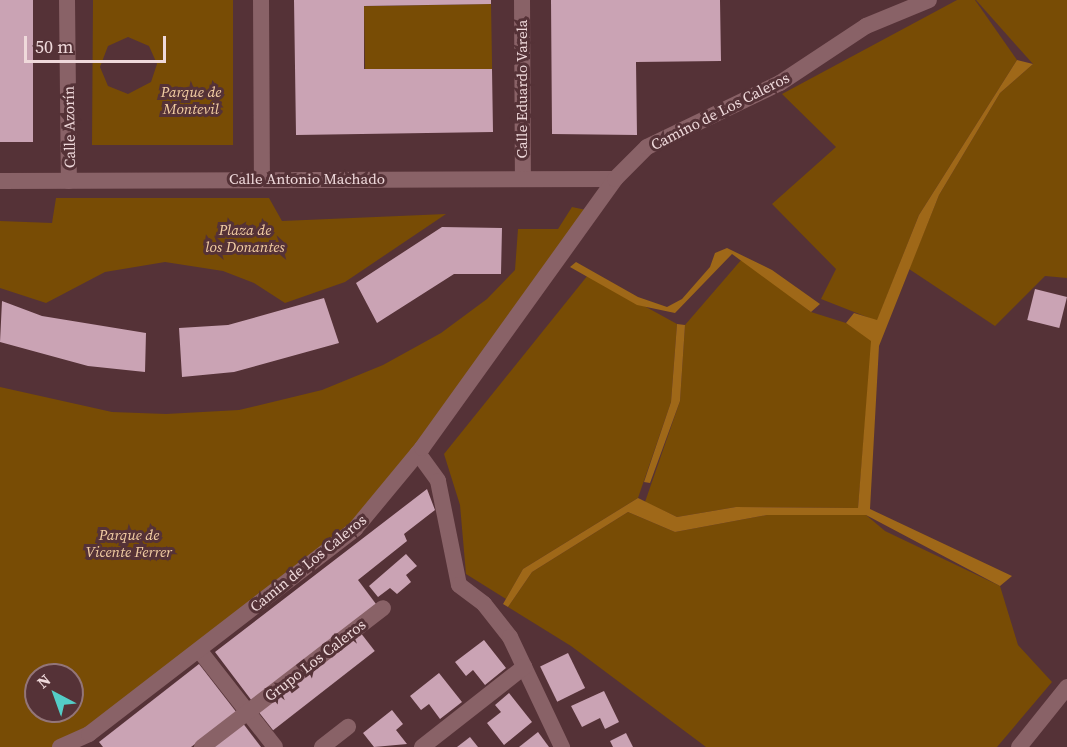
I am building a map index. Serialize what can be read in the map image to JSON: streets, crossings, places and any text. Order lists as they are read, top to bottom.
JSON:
{
  "streets": {
    "street": [
      "Calle Eduardo Varela",
      "Camino de Los Caleros",
      "Calle Azorín",
      "Calle Antonio Machado",
      "Camín de Los Caleros",
      "Grupo Los Caleros"
    ]
  },
  "crossings": [
    ["Calle Eduardo Varela", "Calle Antonio Machado"],
    ["Camino de Los Caleros", "Calle Antonio Machado"],
    ["Camino de Los Caleros", "Camín de Los Caleros"],
    ["Calle Azorín", "Calle Antonio Machado"]
  ],
  "parks": ["Parque de Montevil", "Plaza de los Donantes", "Parque de Vicente Ferrer"],
  "scale_bar": "50 m",
  "north": "top left"
}
